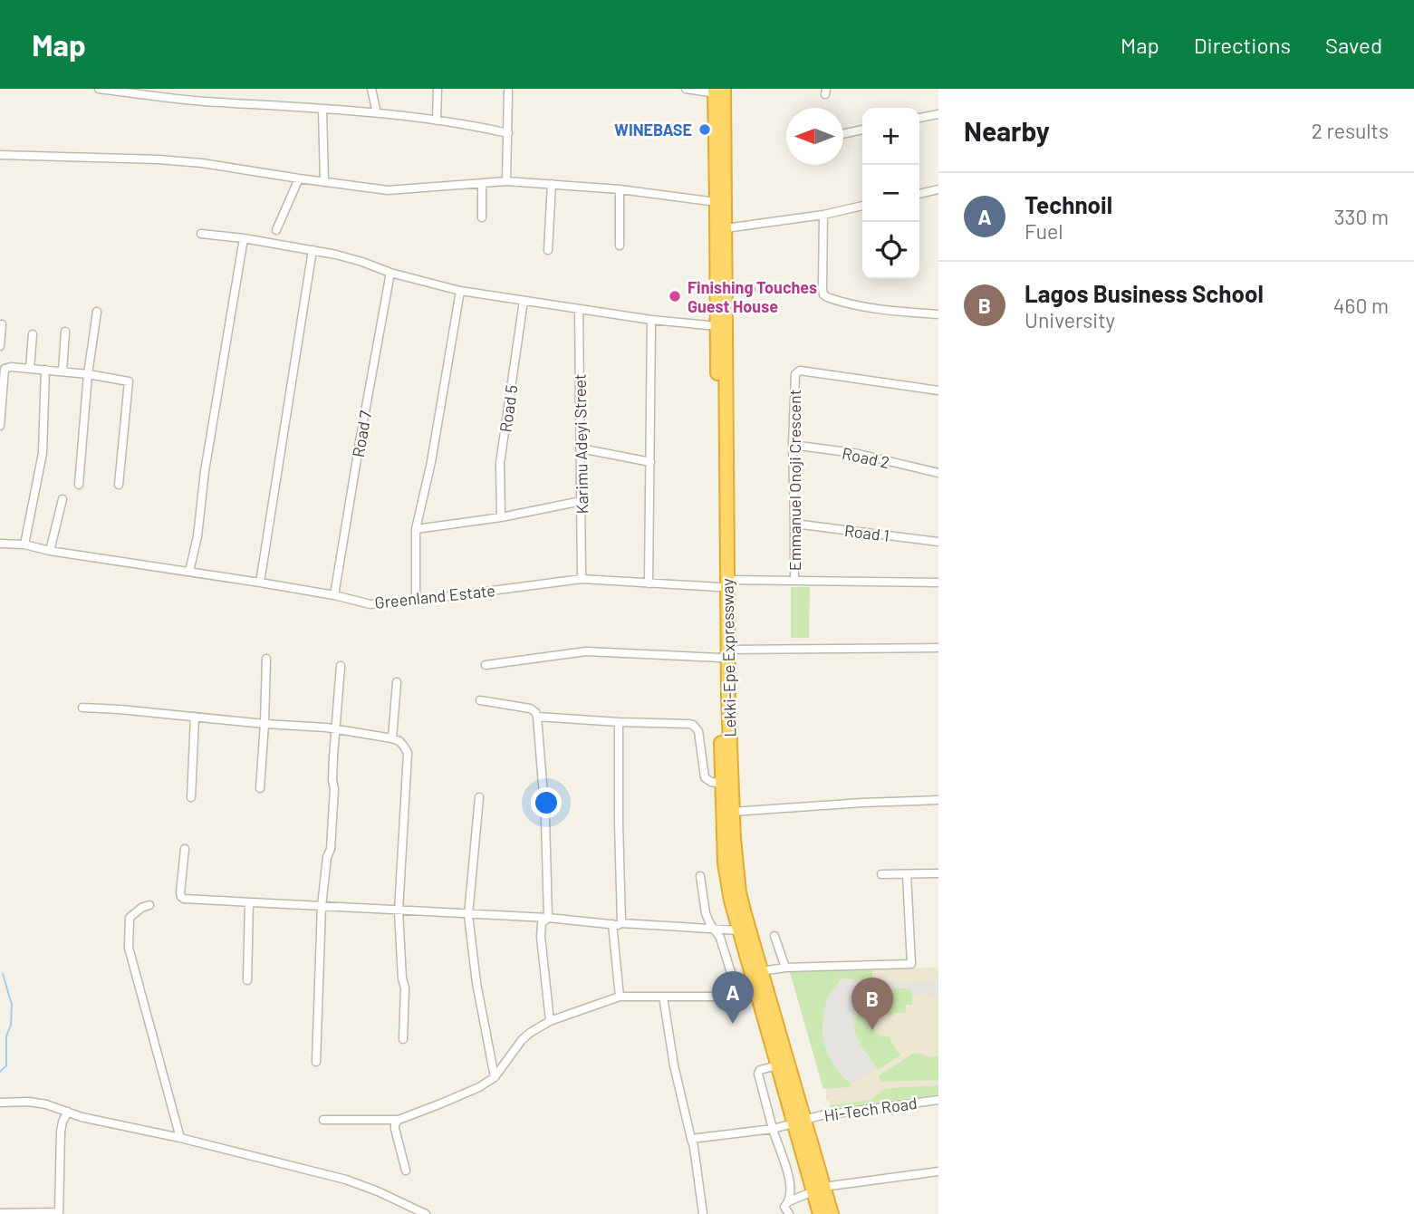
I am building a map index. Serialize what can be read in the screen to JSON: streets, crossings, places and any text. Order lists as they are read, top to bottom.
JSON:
{
  "streets": {
    "highway": ["Lekki-Epe Expressway"],
    "street": [
      "Road 5",
      "Road 7",
      "Karimu Adeyi Street",
      "Road 2",
      "Emmanuel Onoji Crescent",
      "Road 1",
      "Greenland Estate",
      "Hi-Tech Road"
    ]
  },
  "crossings": [
    ["Road 7", "Greenland Estate"],
    ["Karimu Adeyi Street", "Greenland Estate"],
    ["Road 2", "Emmanuel Onoji Crescent"],
    ["Emmanuel Onoji Crescent", "Road 1"],
    ["Emmanuel Onoji Crescent", "Greenland Estate"],
    ["Greenland Estate", "Lekki-Epe Expressway"],
    ["Lekki-Epe Expressway", "Hi-Tech Road"]
  ],
  "places": ["WINEBASE", "Finishing Touches Guest House"],
  "north": "left",
  "page": {
    "header": "Map",
    "nav": ["Map", "Directions", "Saved"],
    "heading": ["Nearby", "2 results"],
    "map_buttons": ["+", "−"],
    "list": [
      {
        "mark": "A",
        "name": "Technoil",
        "note": "Fuel",
        "value": "330 m"
      },
      {
        "mark": "B",
        "name": "Lagos Business School",
        "note": "University",
        "value": "460 m"
      }
    ],
    "pins": ["A", "B"]
  }
}
